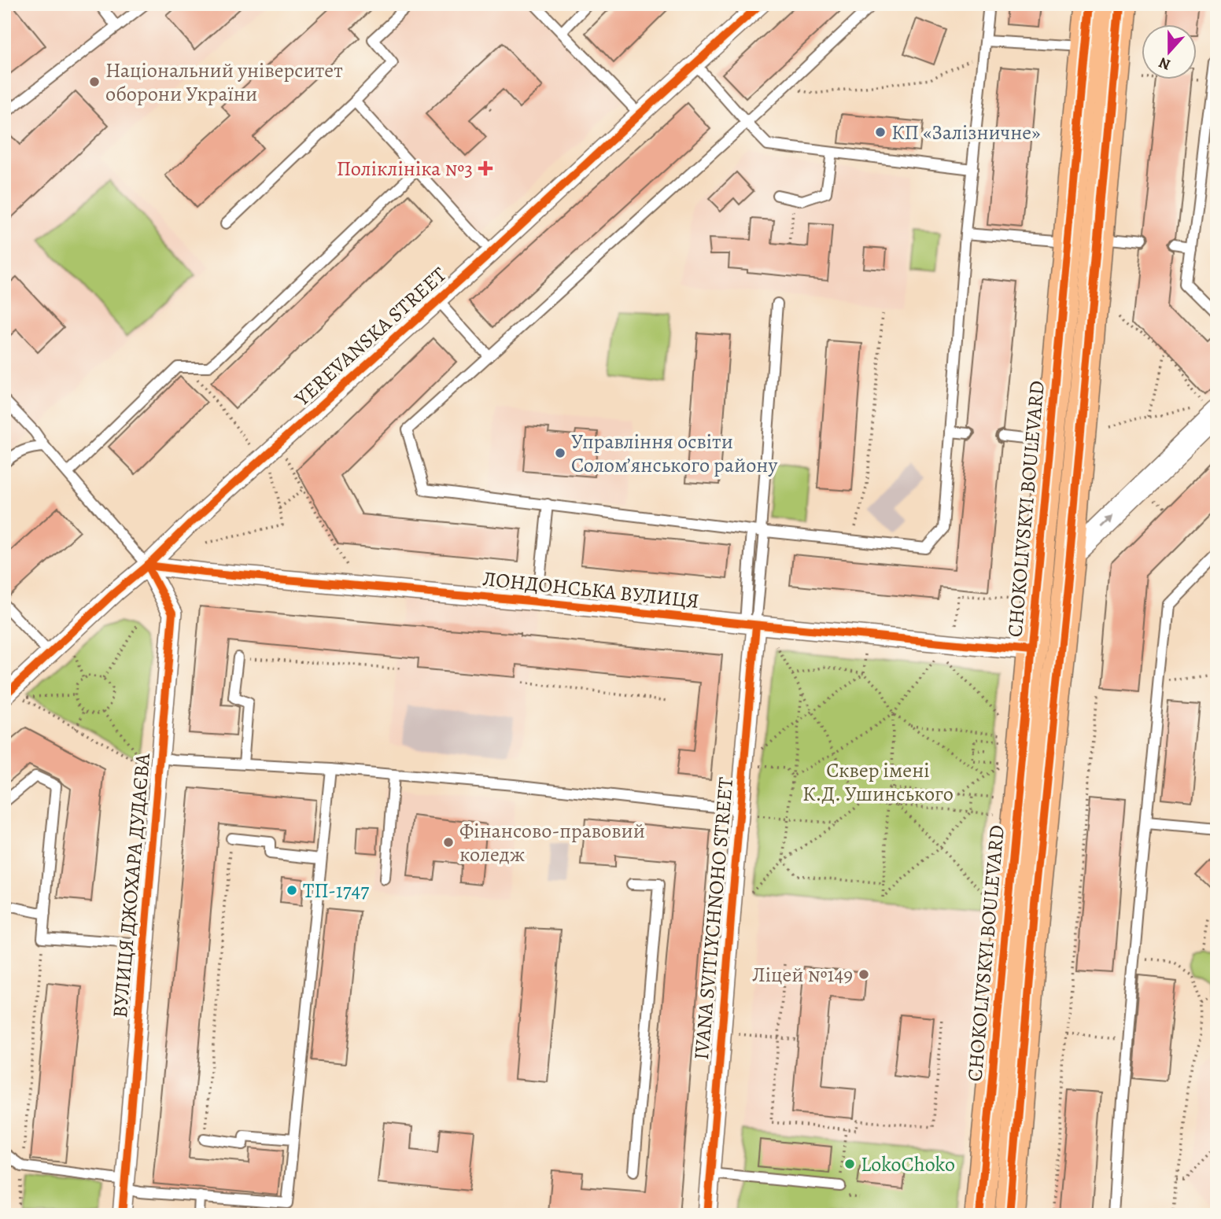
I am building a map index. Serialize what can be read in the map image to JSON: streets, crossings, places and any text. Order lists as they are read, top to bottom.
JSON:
{
  "streets": {
    "main road": ["CHOKOLIVSKYI BOULEVARD"],
    "street": [
      "YEREVANSKA STREET",
      "ЛОНДОНСЬКА ВУЛИЦЯ",
      "ВУЛИЦЯ ДЖОХАРА ДУДАЄВА",
      "IVANA SVITLYCHNOHO STREET"
    ]
  },
  "crossings": [
    ["YEREVANSKA STREET", "ЛОНДОНСЬКА ВУЛИЦЯ"],
    ["YEREVANSKA STREET", "ВУЛИЦЯ ДЖОХАРА ДУДАЄВА"],
    ["CHOKOLIVSKYI BOULEVARD", "ЛОНДОНСЬКА ВУЛИЦЯ"],
    ["ЛОНДОНСЬКА ВУЛИЦЯ", "ВУЛИЦЯ ДЖОХАРА ДУДАЄВА"],
    ["ЛОНДОНСЬКА ВУЛИЦЯ", "IVANA SVITLYCHNOHO STREET"]
  ],
  "parks": ["Сквер імені К.Д. Ушинського"],
  "places": {
    "other": [
      "Національний університет оборони України",
      "КП «Залізничне»",
      "Управління освіти Солом’янського району",
      "Фінансово-правовий коледж",
      "ТП-1747",
      "Ліцей №149",
      "LokoChoko"
    ],
    "health": ["Поліклініка №3"]
  },
  "north": "bottom"
}
